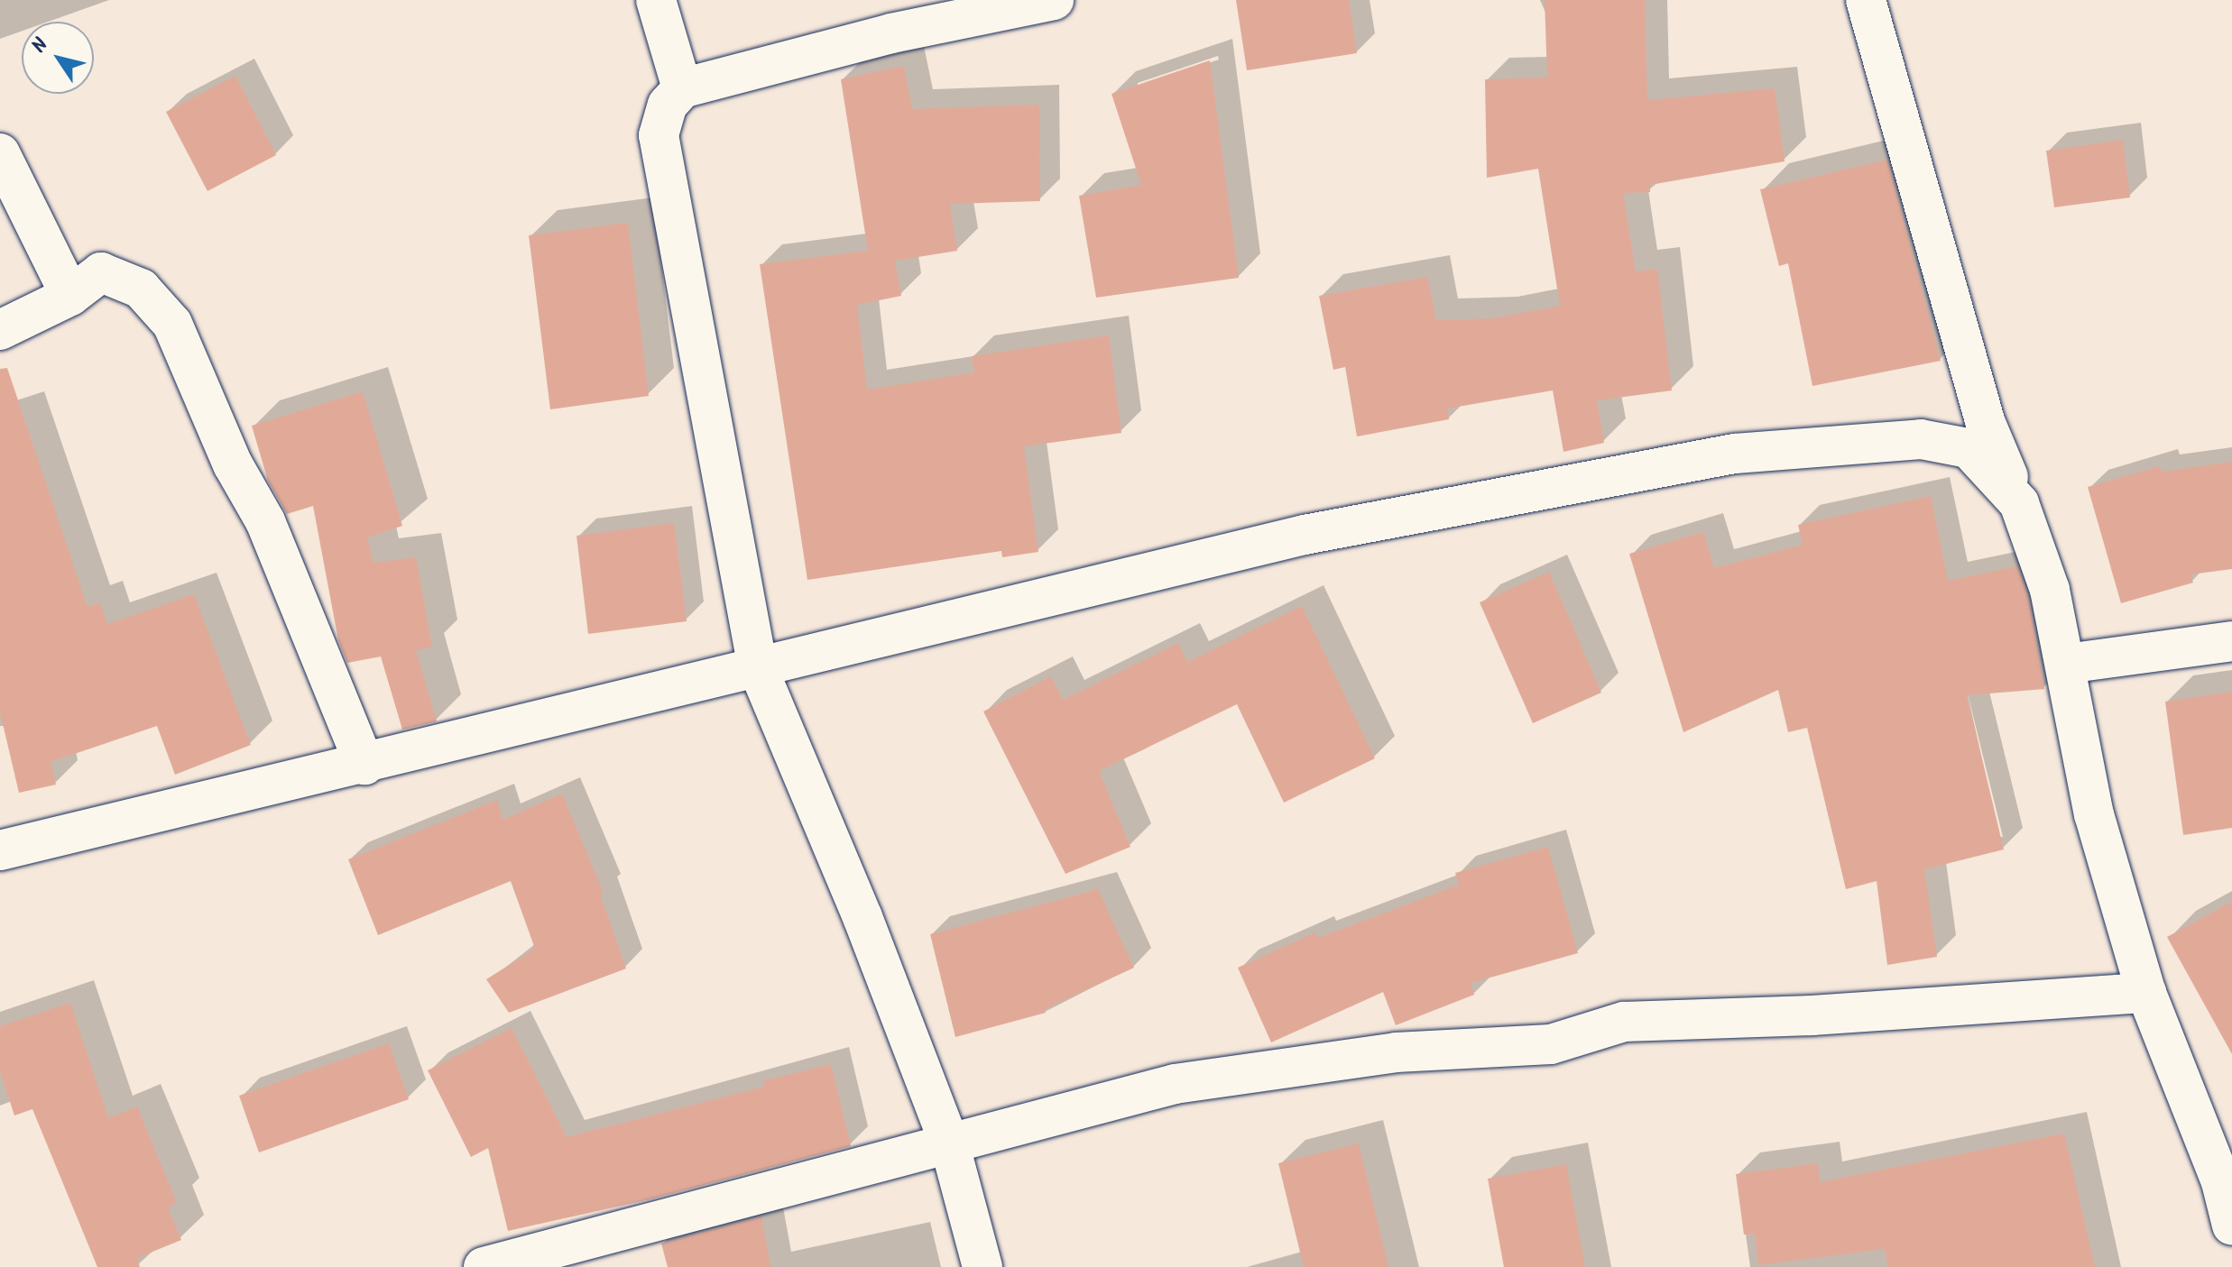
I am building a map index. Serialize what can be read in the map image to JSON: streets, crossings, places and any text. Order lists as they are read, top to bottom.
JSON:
{
  "north": "top left"
}
